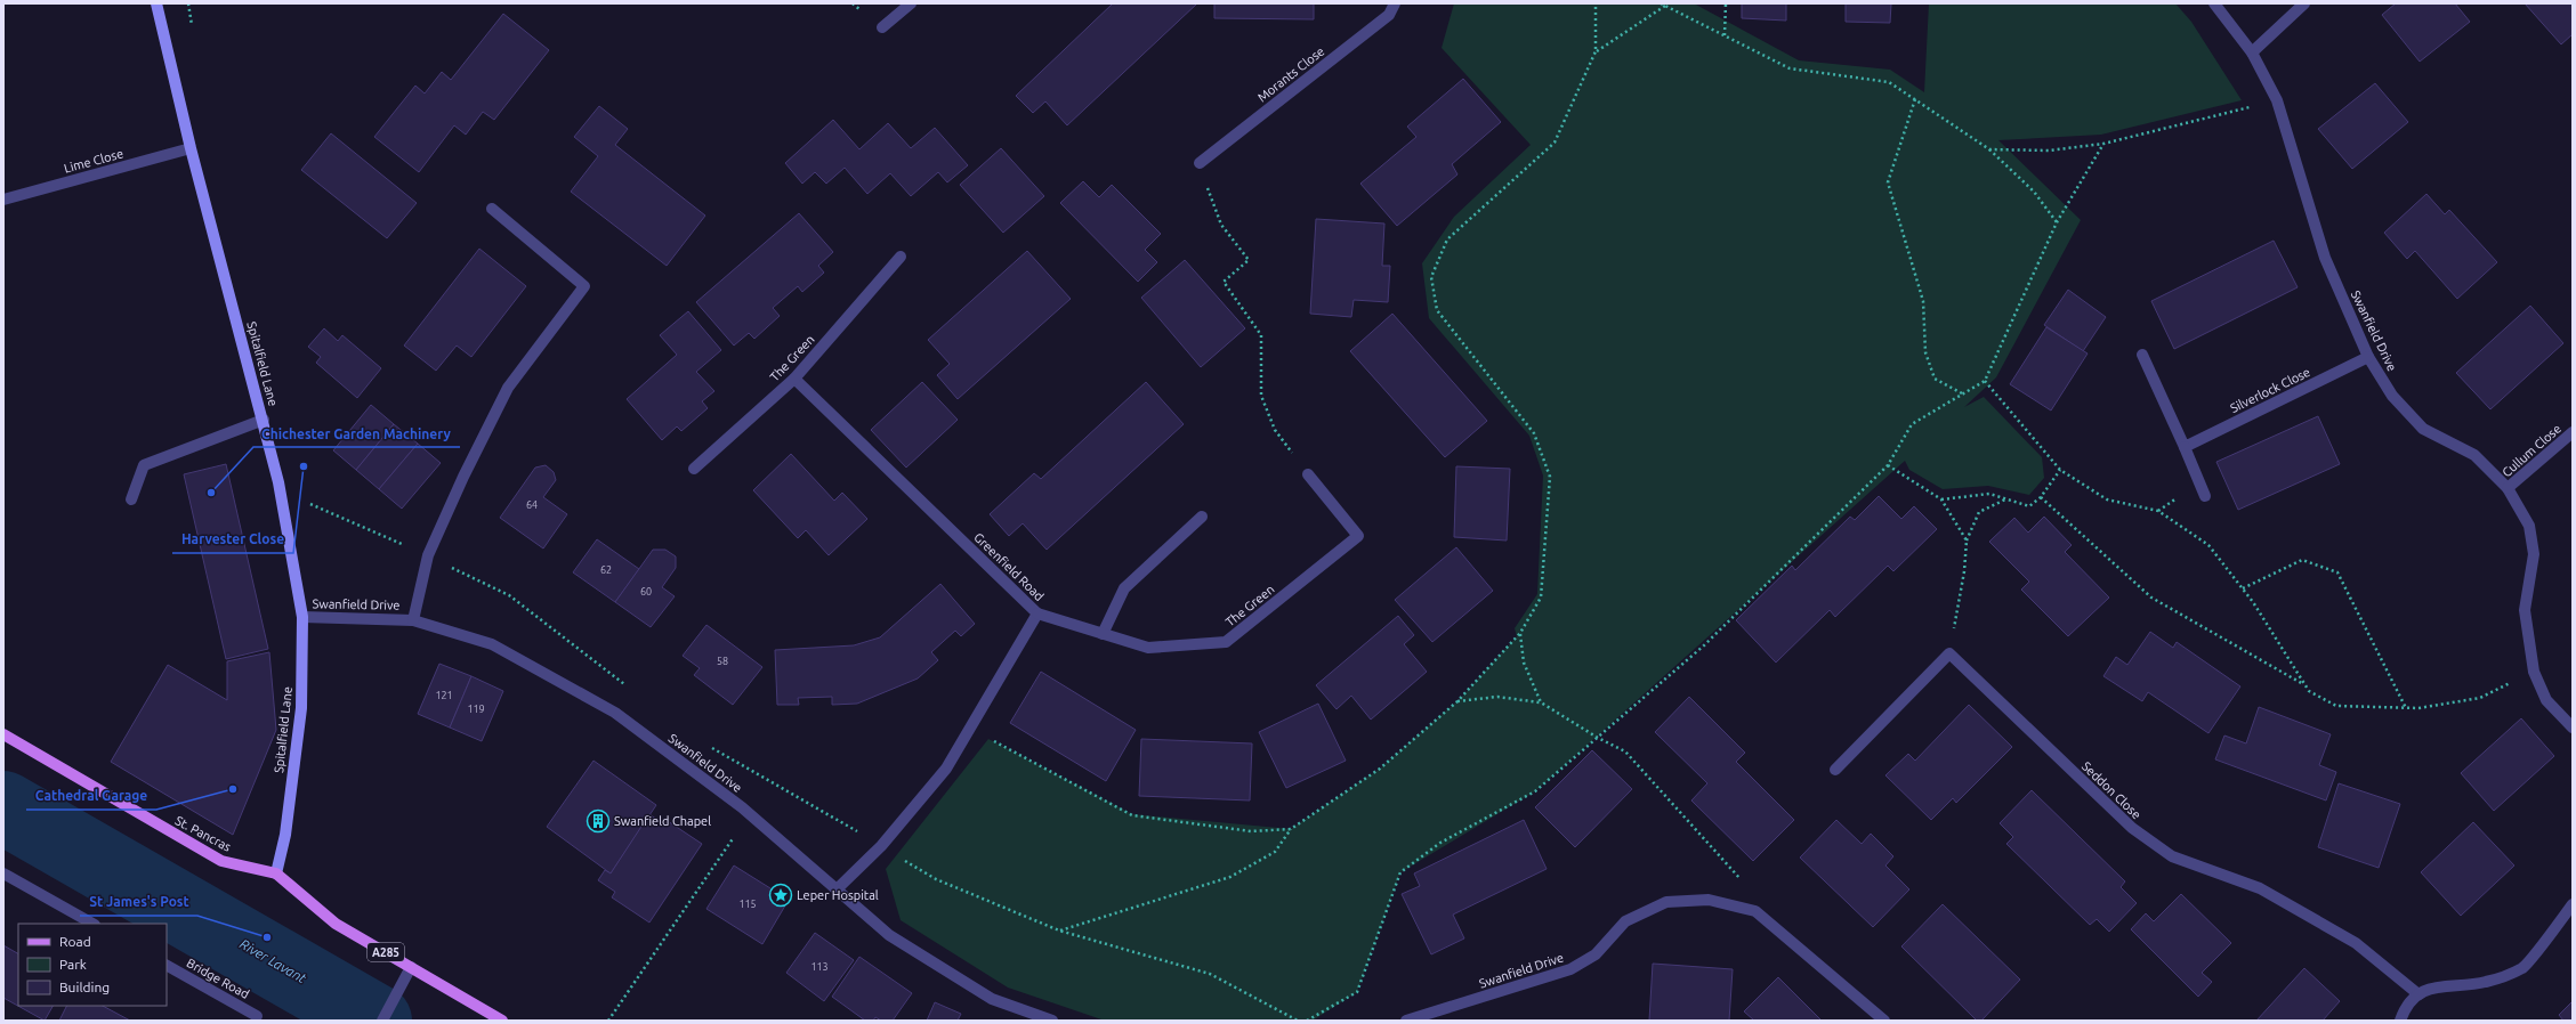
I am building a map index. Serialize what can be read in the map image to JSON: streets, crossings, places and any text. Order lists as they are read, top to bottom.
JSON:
{
  "streets": {
    "main road": ["Spitalfield Lane", "St. Pancras", "A285"],
    "street": [
      "Morants Close",
      "Lime Close",
      "Swanfield Drive",
      "The Green",
      "Silverlock Close",
      "Cullum Close",
      "Greenfield Road",
      "Seddon Close",
      "Bridge Road"
    ]
  },
  "crossings": [
    ["Lime Close", "Spitalfield Lane"],
    ["Swanfield Drive", "Spitalfield Lane"],
    ["Swanfield Drive", "Silverlock Close"],
    ["Swanfield Drive", "Cullum Close"],
    ["Swanfield Drive", "Greenfield Road"],
    ["The Green", "Greenfield Road"],
    ["Spitalfield Lane", "St. Pancras"],
    ["Spitalfield Lane", "A285"],
    ["St. Pancras", "A285"]
  ],
  "water": ["River Lavant"],
  "places": {
    "other": [
      "Harvester Close",
      "Chichester Garden Machinery",
      "Cathedral Garage",
      "St James's Post"
    ],
    "building": ["Swanfield Chapel"],
    "place": ["Leper Hospital"]
  },
  "house_numbers": [
    "64",
    "62",
    "60",
    "58",
    "121",
    "119",
    "115",
    "113"
  ],
  "legend": ["Road", "Park", "Building"]
}
